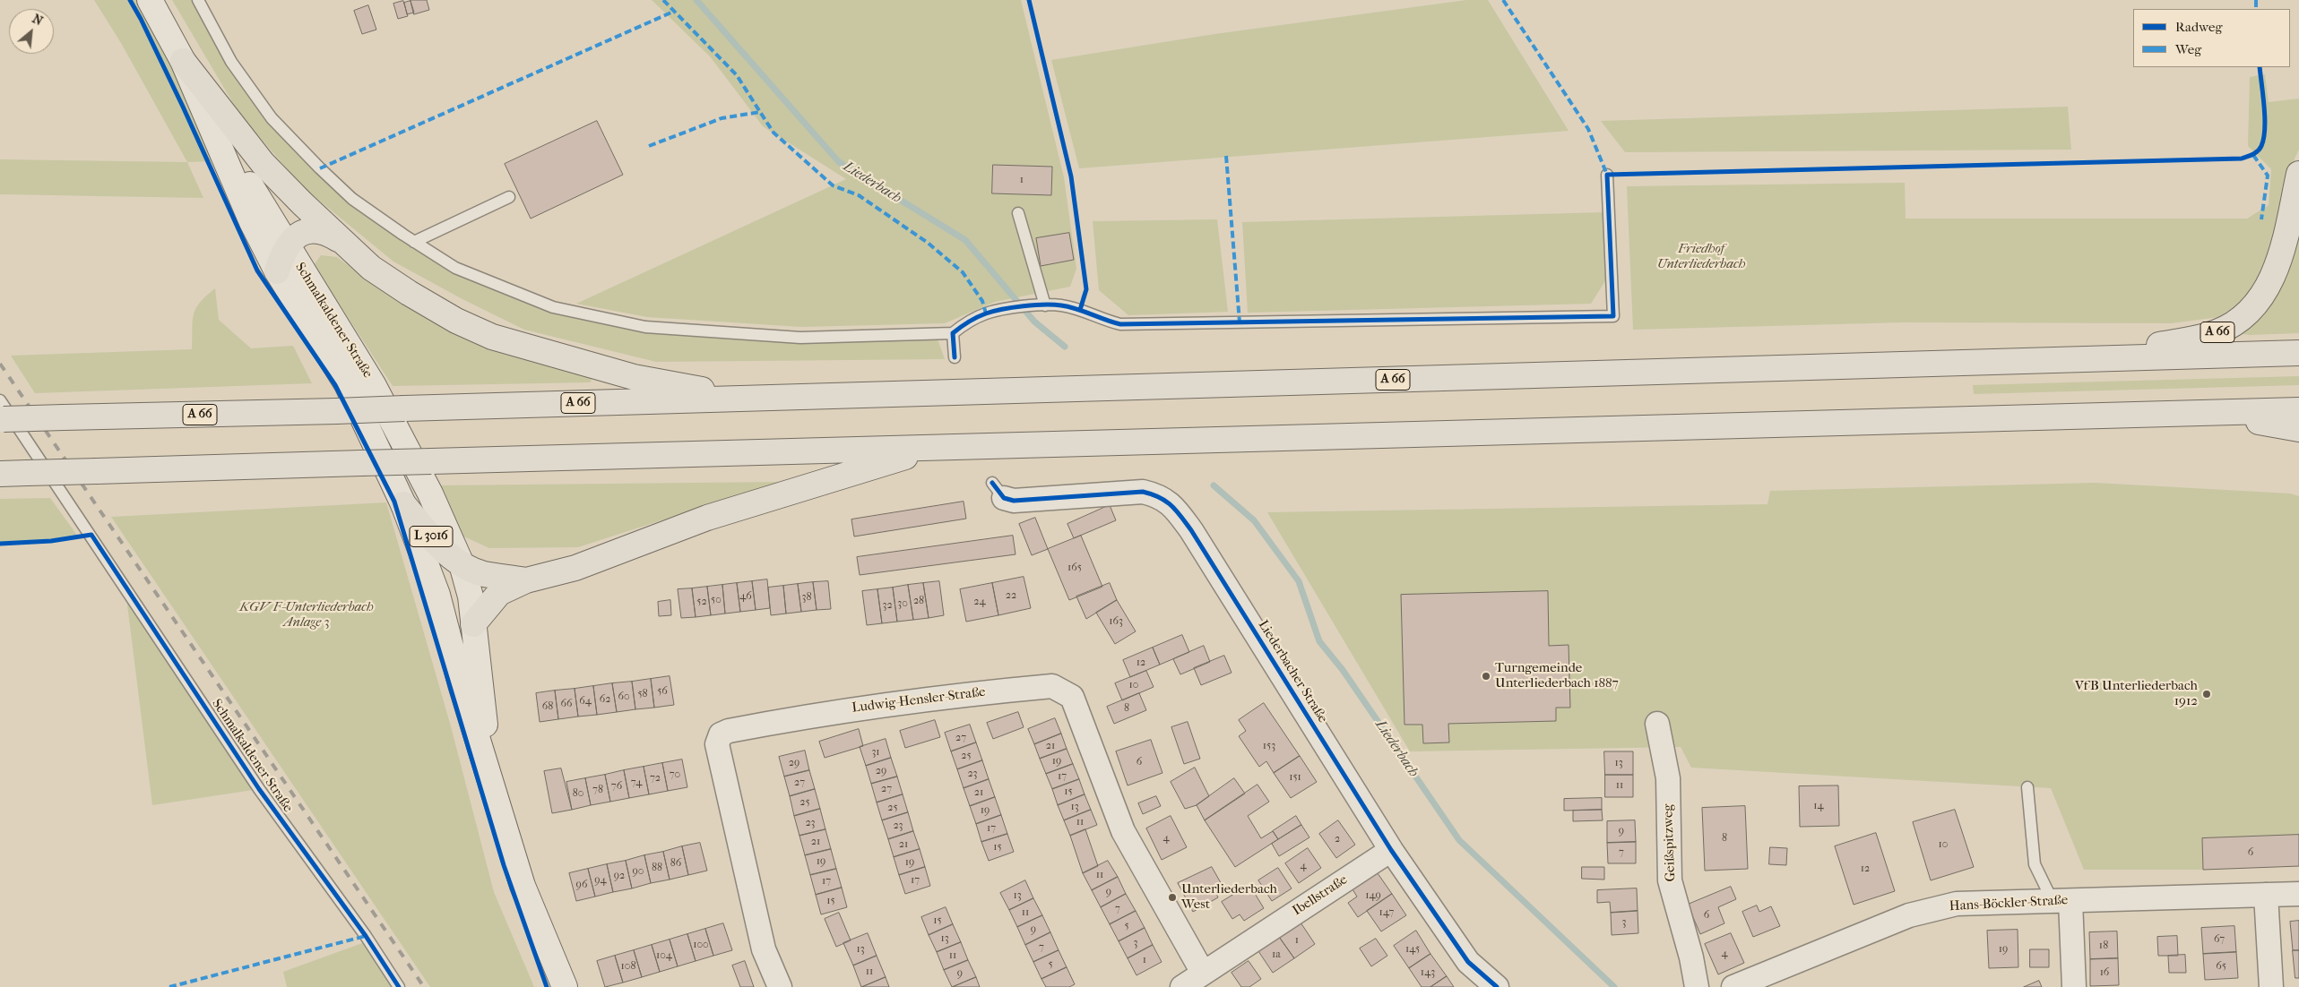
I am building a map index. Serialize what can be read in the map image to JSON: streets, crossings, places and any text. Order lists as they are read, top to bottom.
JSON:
{
  "streets": {
    "highway": ["A 66", "L 3016"],
    "main road": ["Schmalkaldener Straße"],
    "street": [
      "Liederbacher Straße",
      "Ludwig-Hensler-Straße",
      "Geißspitzweg",
      "Ibellstraße",
      "Hans-Böckler-Straße"
    ]
  },
  "crossings": [
    ["Schmalkaldener Straße", "A 66"],
    ["Schmalkaldener Straße", "L 3016"],
    ["Liederbacher Straße", "Ibellstraße"],
    ["Ludwig-Hensler-Straße", "Ibellstraße"]
  ],
  "water": ["Liederbach"],
  "parks": ["Friedhof Unterliederbach", "KGV F-Unterliederbach Anlage 3"],
  "places": ["Turngemeinde Unterliederbach 1887", "VfB Unterliederbach 1912", "Unterliederbach West"],
  "house_numbers": [
    "1",
    "165",
    "22",
    "46",
    "38",
    "50",
    "28",
    "52",
    "24",
    "30",
    "32",
    "163",
    "12",
    "10",
    "56",
    "58",
    "60",
    "62",
    "64",
    "66",
    "68",
    "8",
    "27",
    "21",
    "153",
    "31",
    "25",
    "19",
    "6",
    "29",
    "13",
    "29",
    "23",
    "70",
    "17",
    "151",
    "72",
    "74",
    "27",
    "11",
    "76",
    "27",
    "78",
    "15",
    "21",
    "80",
    "25",
    "14",
    "13",
    "25",
    "19",
    "11",
    "23",
    "23",
    "17",
    "9",
    "4",
    "8",
    "2",
    "21",
    "21",
    "10",
    "15",
    "7",
    "6",
    "19",
    "19",
    "86",
    "4",
    "88",
    "12",
    "90",
    "11",
    "92",
    "94",
    "17",
    "17",
    "96",
    "9",
    "13",
    "149",
    "15",
    "7",
    "11",
    "147",
    "6",
    "15",
    "3",
    "5",
    "9",
    "13",
    "67",
    "1",
    "3",
    "100",
    "18",
    "7",
    "13",
    "145",
    "19",
    "4",
    "1a",
    "104",
    "11",
    "1",
    "5",
    "108",
    "65",
    "11",
    "143",
    "16",
    "9"
  ],
  "legend": ["Radweg", "Weg"],
  "north": "top right"
}
